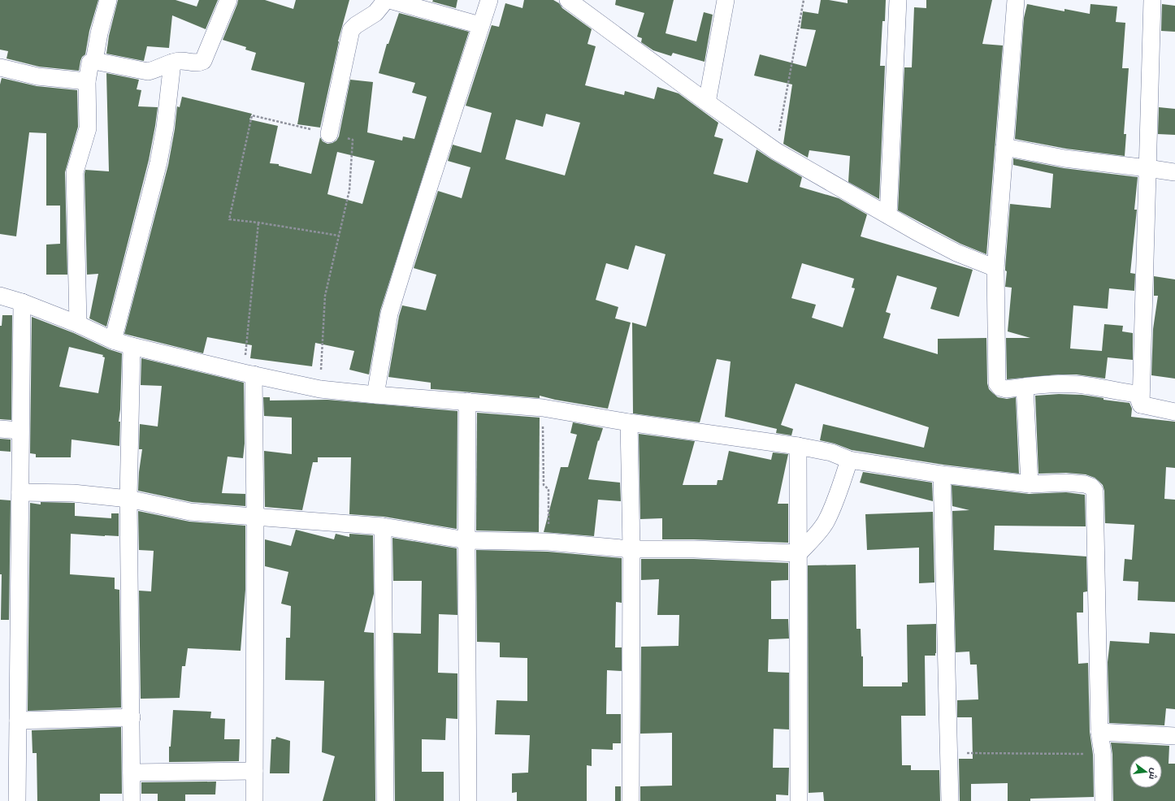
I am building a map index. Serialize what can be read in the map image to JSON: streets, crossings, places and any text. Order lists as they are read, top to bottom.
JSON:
{
  "north": "right"
}
